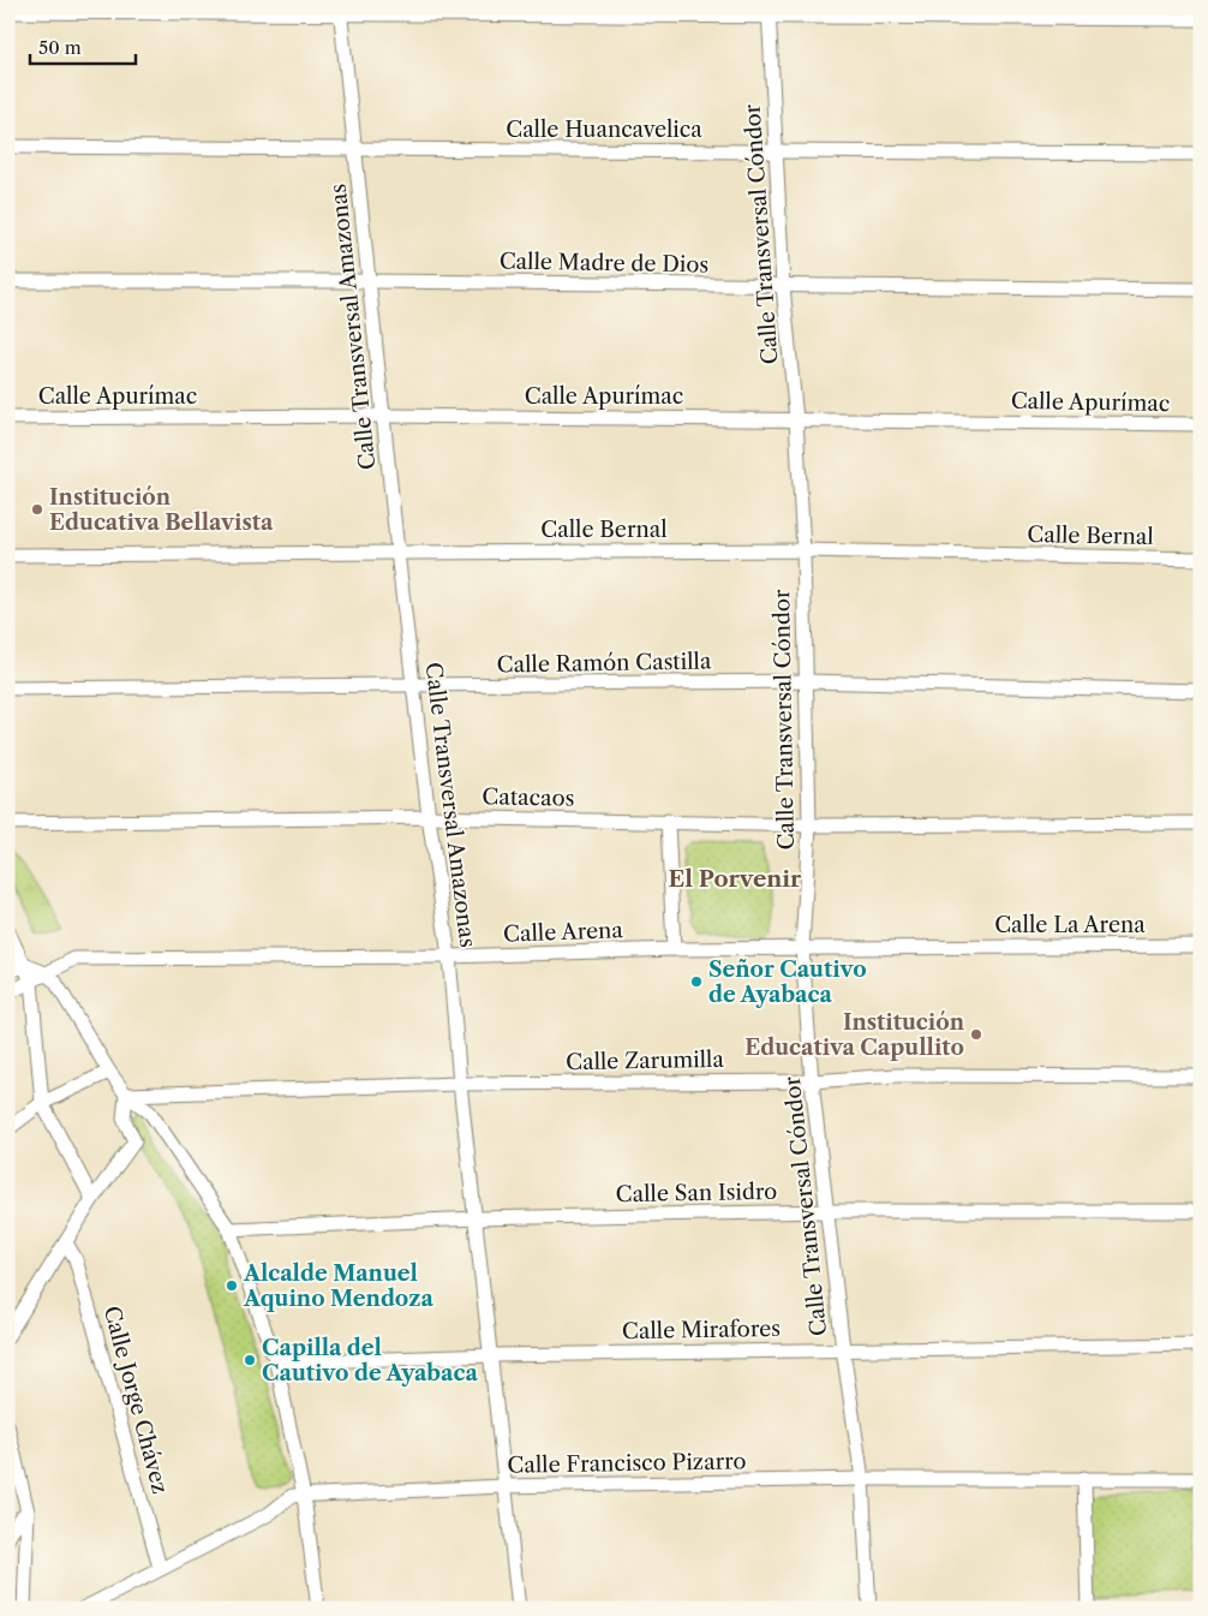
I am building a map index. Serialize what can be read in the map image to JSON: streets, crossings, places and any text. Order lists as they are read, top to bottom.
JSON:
{
  "streets": {
    "street": [
      "Calle Huancavelica",
      "Calle Transversal Cóndor",
      "Calle Madre de Dios",
      "Calle Transversal Amazonas",
      "Calle Apurímac",
      "Calle Bernal",
      "Calle Ramón Castilla",
      "Catacaos",
      "Calle La Arena",
      "Calle Arena",
      "Calle Zarumilla",
      "Calle San Isidro",
      "Calle Mirafores",
      "Calle Jorge Chávez",
      "Calle Francisco Pizarro"
    ]
  },
  "crossings": [
    ["Calle Huancavelica", "Calle Transversal Cóndor"],
    ["Calle Huancavelica", "Calle Transversal Amazonas"],
    ["Calle Transversal Cóndor", "Calle Madre de Dios"],
    ["Calle Transversal Cóndor", "Calle Apurímac"],
    ["Calle Transversal Cóndor", "Calle Bernal"],
    ["Calle Transversal Cóndor", "Calle Ramón Castilla"],
    ["Calle Transversal Cóndor", "Catacaos"],
    ["Calle Transversal Cóndor", "Calle Arena"],
    ["Calle Transversal Cóndor", "Calle Zarumilla"],
    ["Calle Transversal Cóndor", "Calle San Isidro"],
    ["Calle Transversal Cóndor", "Calle Mirafores"],
    ["Calle Transversal Cóndor", "Calle Francisco Pizarro"],
    ["Calle Madre de Dios", "Calle Transversal Amazonas"],
    ["Calle Transversal Amazonas", "Calle Apurímac"],
    ["Calle Transversal Amazonas", "Calle Bernal"],
    ["Calle Transversal Amazonas", "Calle Ramón Castilla"],
    ["Calle Transversal Amazonas", "Catacaos"],
    ["Calle Transversal Amazonas", "Calle Arena"],
    ["Calle Transversal Amazonas", "Calle Zarumilla"],
    ["Calle Transversal Amazonas", "Calle San Isidro"],
    ["Calle Transversal Amazonas", "Calle Mirafores"],
    ["Calle Transversal Amazonas", "Calle Francisco Pizarro"],
    ["Calle La Arena", "Calle Arena"],
    ["Calle Jorge Chávez", "Calle Francisco Pizarro"]
  ],
  "districts": ["El Porvenir"],
  "places": [
    "Institución Educativa Bellavista",
    "Señor Cautivo de Ayabaca",
    "Institución Educativa Capullito",
    "Alcalde Manuel Aquino Mendoza",
    "Capilla del Cautivo de Ayabaca"
  ],
  "scale_bar": "50 m"
}
